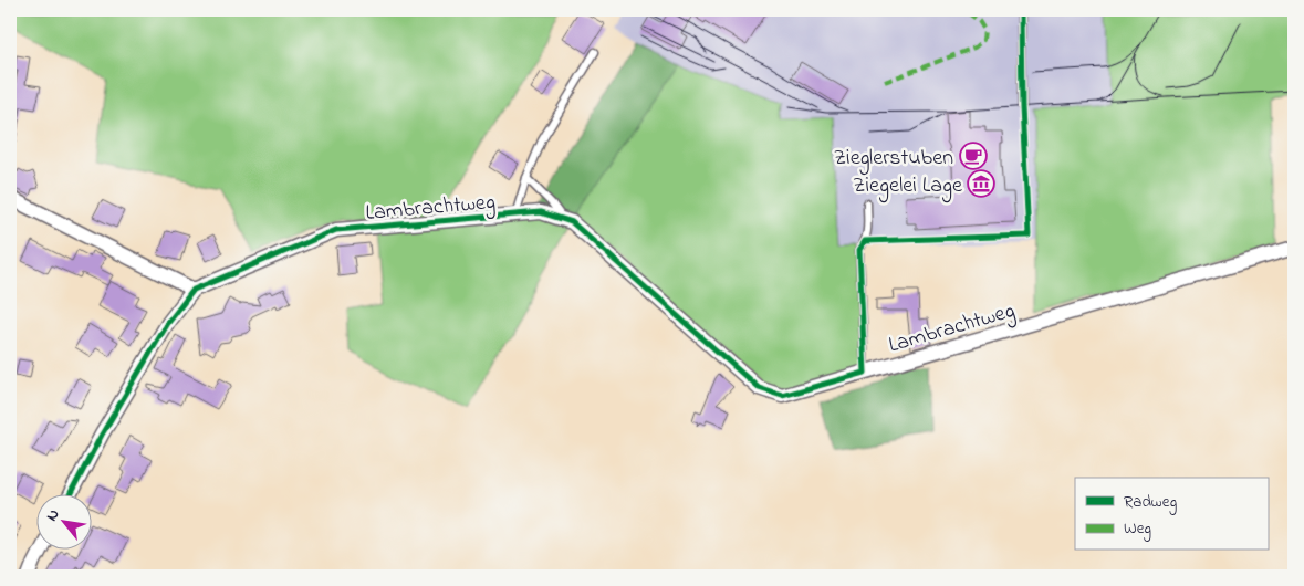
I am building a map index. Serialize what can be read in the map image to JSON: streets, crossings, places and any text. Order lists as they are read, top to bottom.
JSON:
{
  "streets": {
    "street": ["Lambrachtweg"]
  },
  "places": {
    "cafe": ["Zieglerstuben"],
    "museum": ["Ziegelei Lage"]
  },
  "legend": ["Radweg", "Weg"],
  "north": "top left"
}
